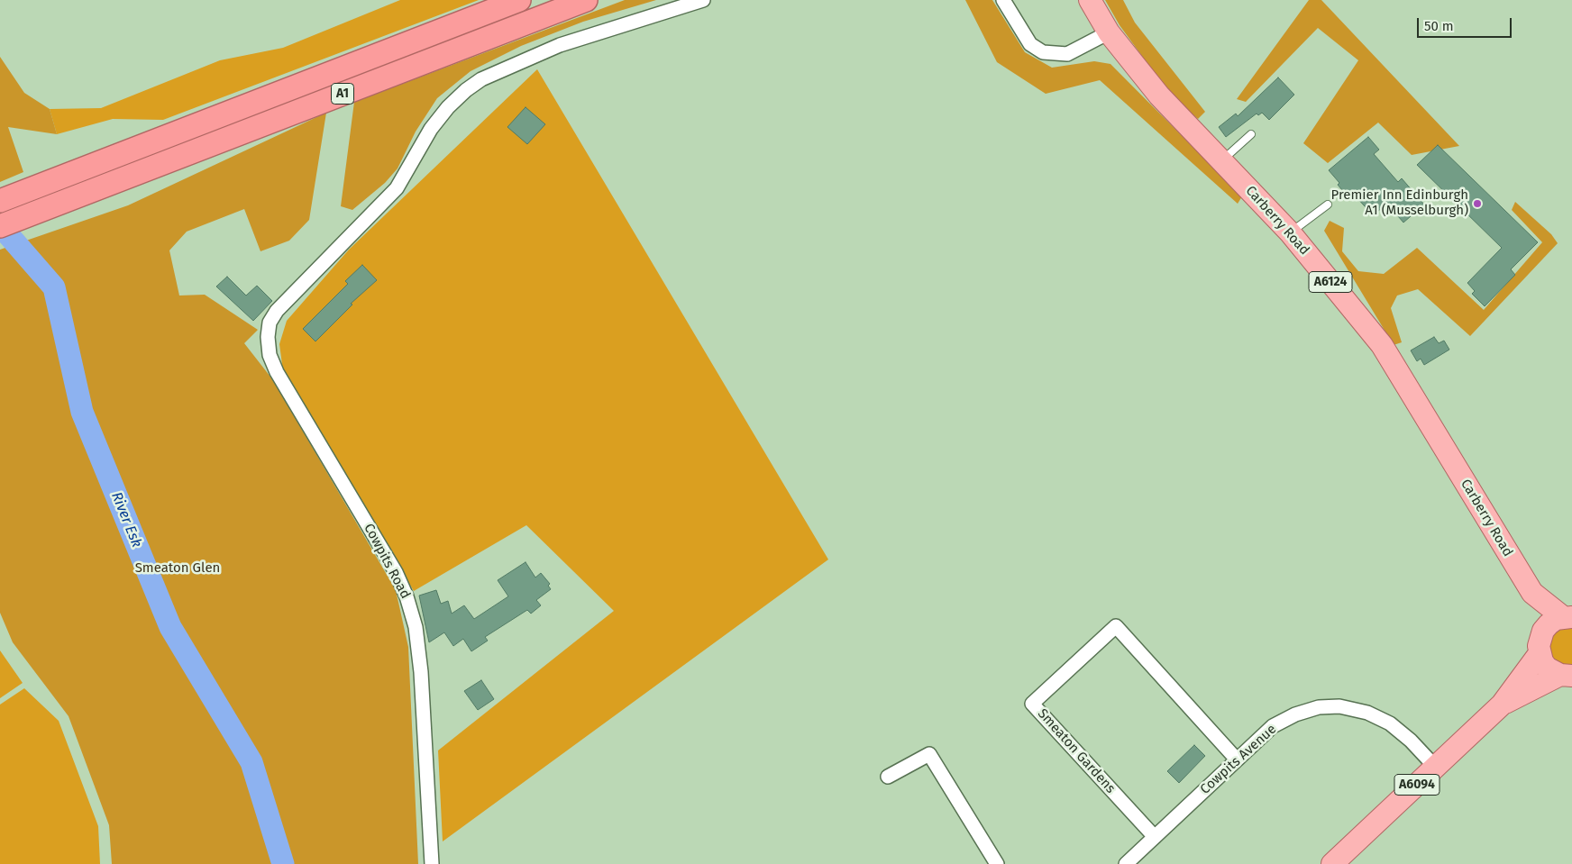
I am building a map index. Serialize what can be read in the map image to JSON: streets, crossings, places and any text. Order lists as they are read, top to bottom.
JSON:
{
  "streets": {
    "highway": ["A1"],
    "main road": ["Carberry Road", "A6124", "A6094"],
    "street": ["Cowpits Road", "Smeaton Gardens", "Cowpits Avenue"]
  },
  "crossings": [
    ["Carberry Road", "A6094"],
    ["Smeaton Gardens", "Cowpits Avenue"],
    ["Cowpits Avenue", "A6094"]
  ],
  "water": ["River Esk"],
  "parks": ["Smeaton Glen"],
  "places": ["Premier Inn Edinburgh A1 (Musselburgh)"],
  "scale_bar": "50 m"
}
